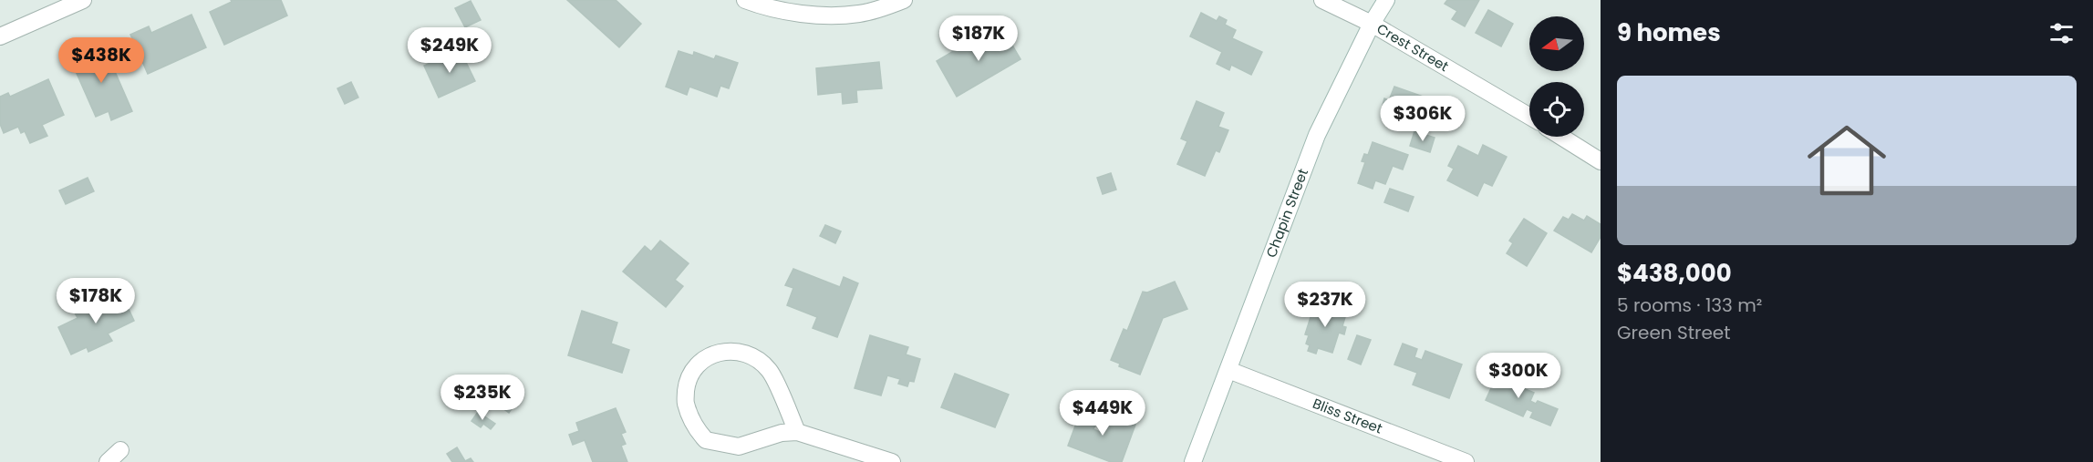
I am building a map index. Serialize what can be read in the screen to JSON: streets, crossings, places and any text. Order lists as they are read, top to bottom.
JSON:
{
  "streets": {
    "street": ["Crest Street", "Chapin Street", "Bliss Street"]
  },
  "crossings": [
    ["Crest Street", "Chapin Street"],
    ["Chapin Street", "Bliss Street"]
  ],
  "north": "left",
  "page": {
    "heading": "9 homes",
    "price": [
      "$187K",
      "$249K",
      "$438K",
      "$306K",
      "$178K",
      "$237K",
      "$300K",
      "$235K",
      "$449K"
    ],
    "list": [
      {
        "name": "$438,000",
        "note": "5 rooms · 133 m² · Green Street"
      }
    ]
  }
}
